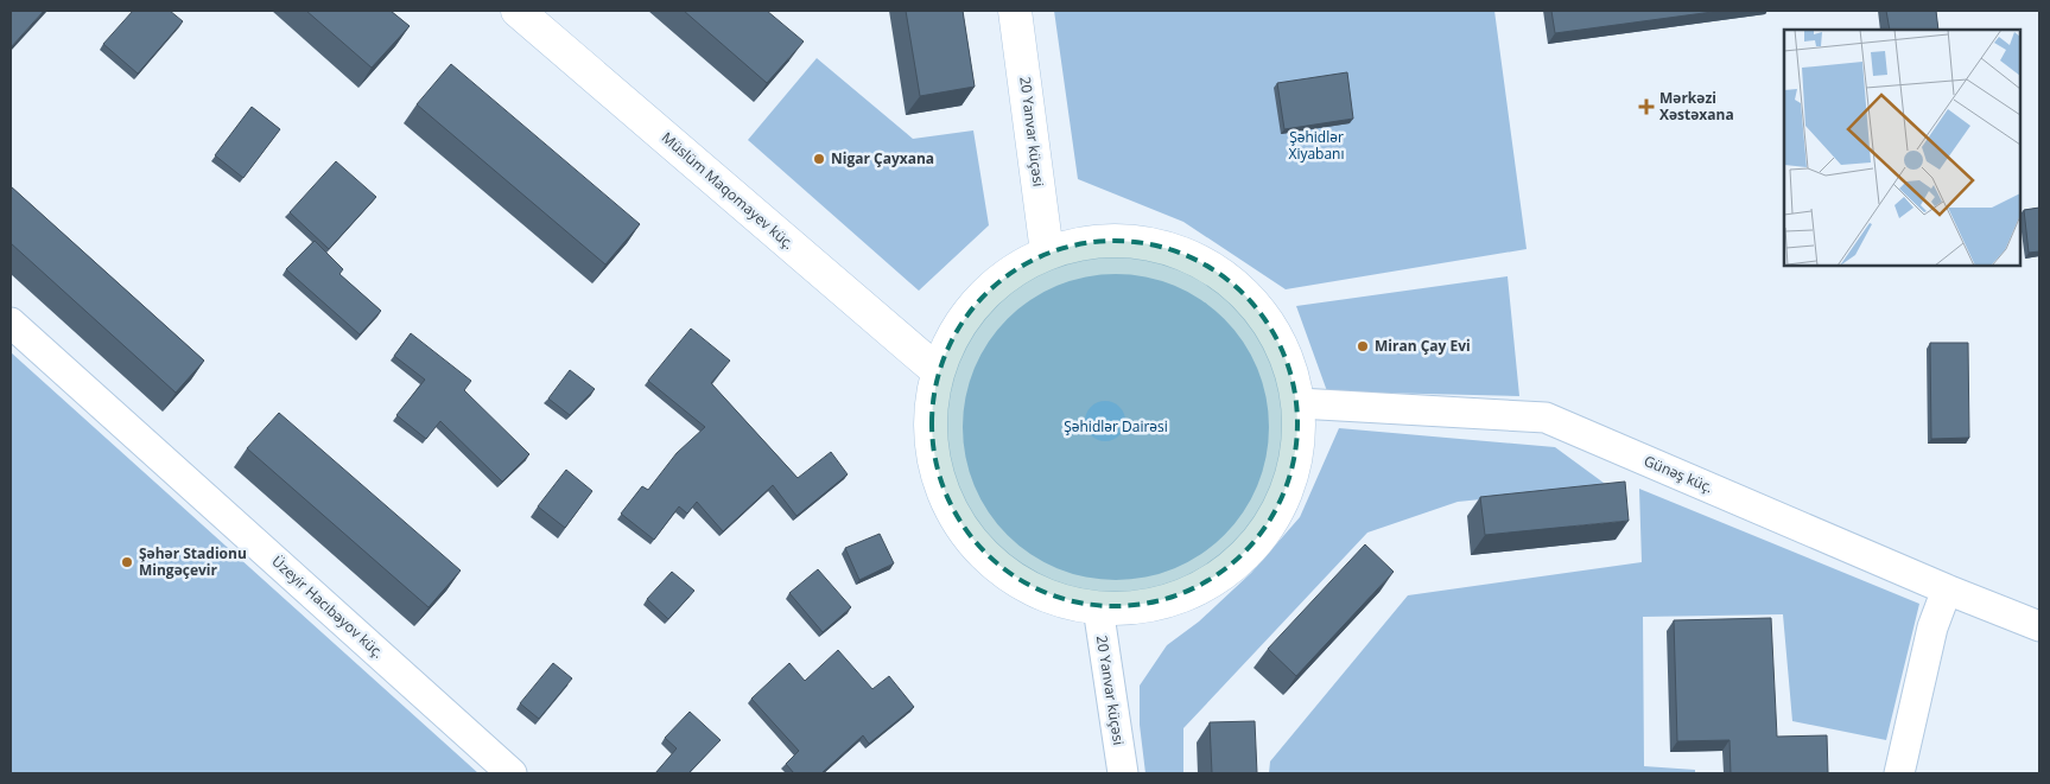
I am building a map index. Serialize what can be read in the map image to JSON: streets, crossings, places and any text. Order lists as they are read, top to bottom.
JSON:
{
  "streets": {
    "main road": ["20 Yanvar küçəsi", "Müslüm Maqomayev küç."],
    "street": ["Günəş küç.", "Üzeyir Hacıbəyov küç."]
  },
  "parks": ["Şəhidlər Xiyabanı", "Şəhidlər Dairəsi"],
  "places": {
    "health": ["Mərkəzi Xəstəxana"],
    "other": ["Nigar Çayxana", "Miran Çay Evi", "Şəhər Stadionu Mingəçevir"]
  }
}
